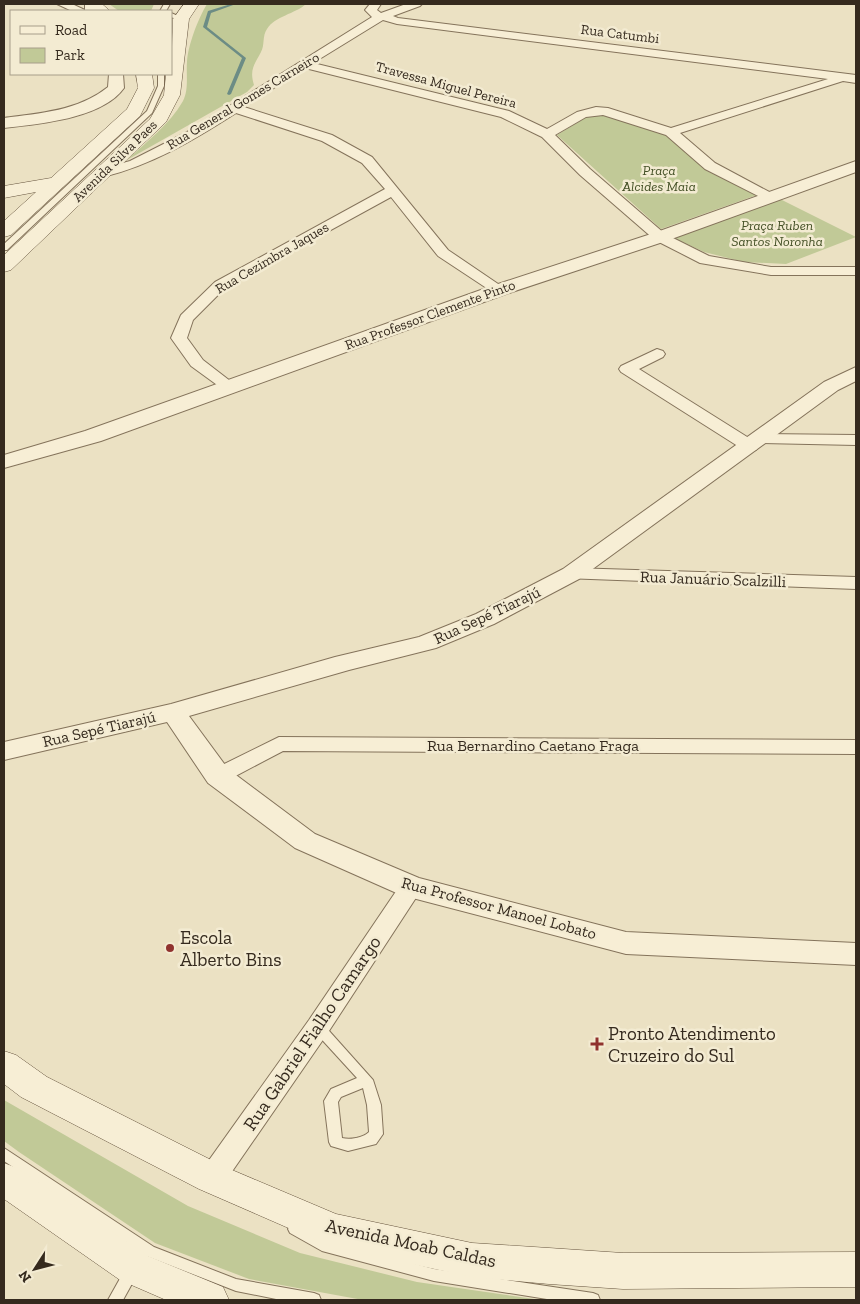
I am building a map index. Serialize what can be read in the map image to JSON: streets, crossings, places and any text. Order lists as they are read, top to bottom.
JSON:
{
  "streets": {
    "main road": ["Rua General Gomes Carneiro", "Avenida Silva Paes", "Avenida Moab Caldas"],
    "street": [
      "Rua Catumbi",
      "Travessa Miguel Pereira",
      "Rua Cezimbra Jaques",
      "Rua Professor Clemente Pinto",
      "Rua Januário Scalzilli",
      "Rua Sepé Tiarajú",
      "Rua Bernardino Caetano Fraga",
      "Rua Professor Manoel Lobato",
      "Rua Gabriel Fialho Camargo"
    ]
  },
  "crossings": [
    ["Rua Catumbi", "Rua General Gomes Carneiro"],
    ["Travessa Miguel Pereira", "Rua General Gomes Carneiro"],
    ["Travessa Miguel Pereira", "Rua Professor Clemente Pinto"],
    ["Rua General Gomes Carneiro", "Avenida Silva Paes"],
    ["Rua Cezimbra Jaques", "Rua Professor Clemente Pinto"],
    ["Rua Januário Scalzilli", "Rua Sepé Tiarajú"],
    ["Rua Sepé Tiarajú", "Rua Professor Manoel Lobato"],
    ["Rua Bernardino Caetano Fraga", "Rua Professor Manoel Lobato"],
    ["Rua Professor Manoel Lobato", "Rua Gabriel Fialho Camargo"],
    ["Rua Gabriel Fialho Camargo", "Avenida Moab Caldas"]
  ],
  "parks": ["Praça Alcides Maia", "Praça Ruben Santos Noronha"],
  "places": {
    "other": ["Escola Alberto Bins"],
    "health": ["Pronto Atendimento Cruzeiro do Sul"]
  },
  "legend": ["Road", "Park"],
  "north": "bottom left"
}
